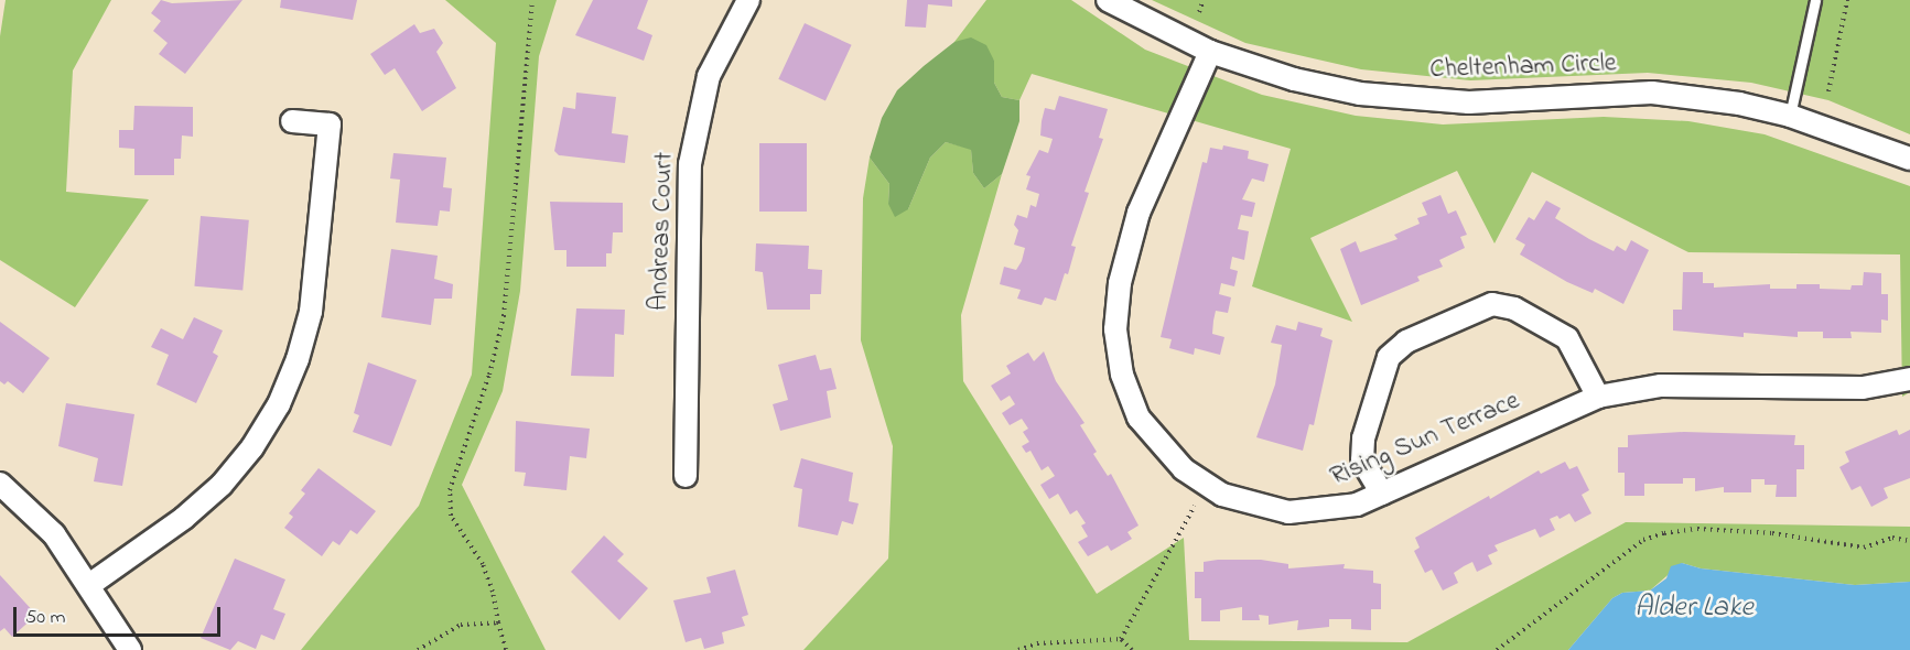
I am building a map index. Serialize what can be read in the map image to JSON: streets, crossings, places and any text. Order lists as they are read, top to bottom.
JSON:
{
  "streets": {
    "street": ["Cheltenham Circle", "Andreas Court", "Rising Sun Terrace"]
  },
  "crossings": [
    ["Cheltenham Circle", "Rising Sun Terrace"]
  ],
  "water": ["Alder Lake"],
  "scale_bar": "50 m"
}
